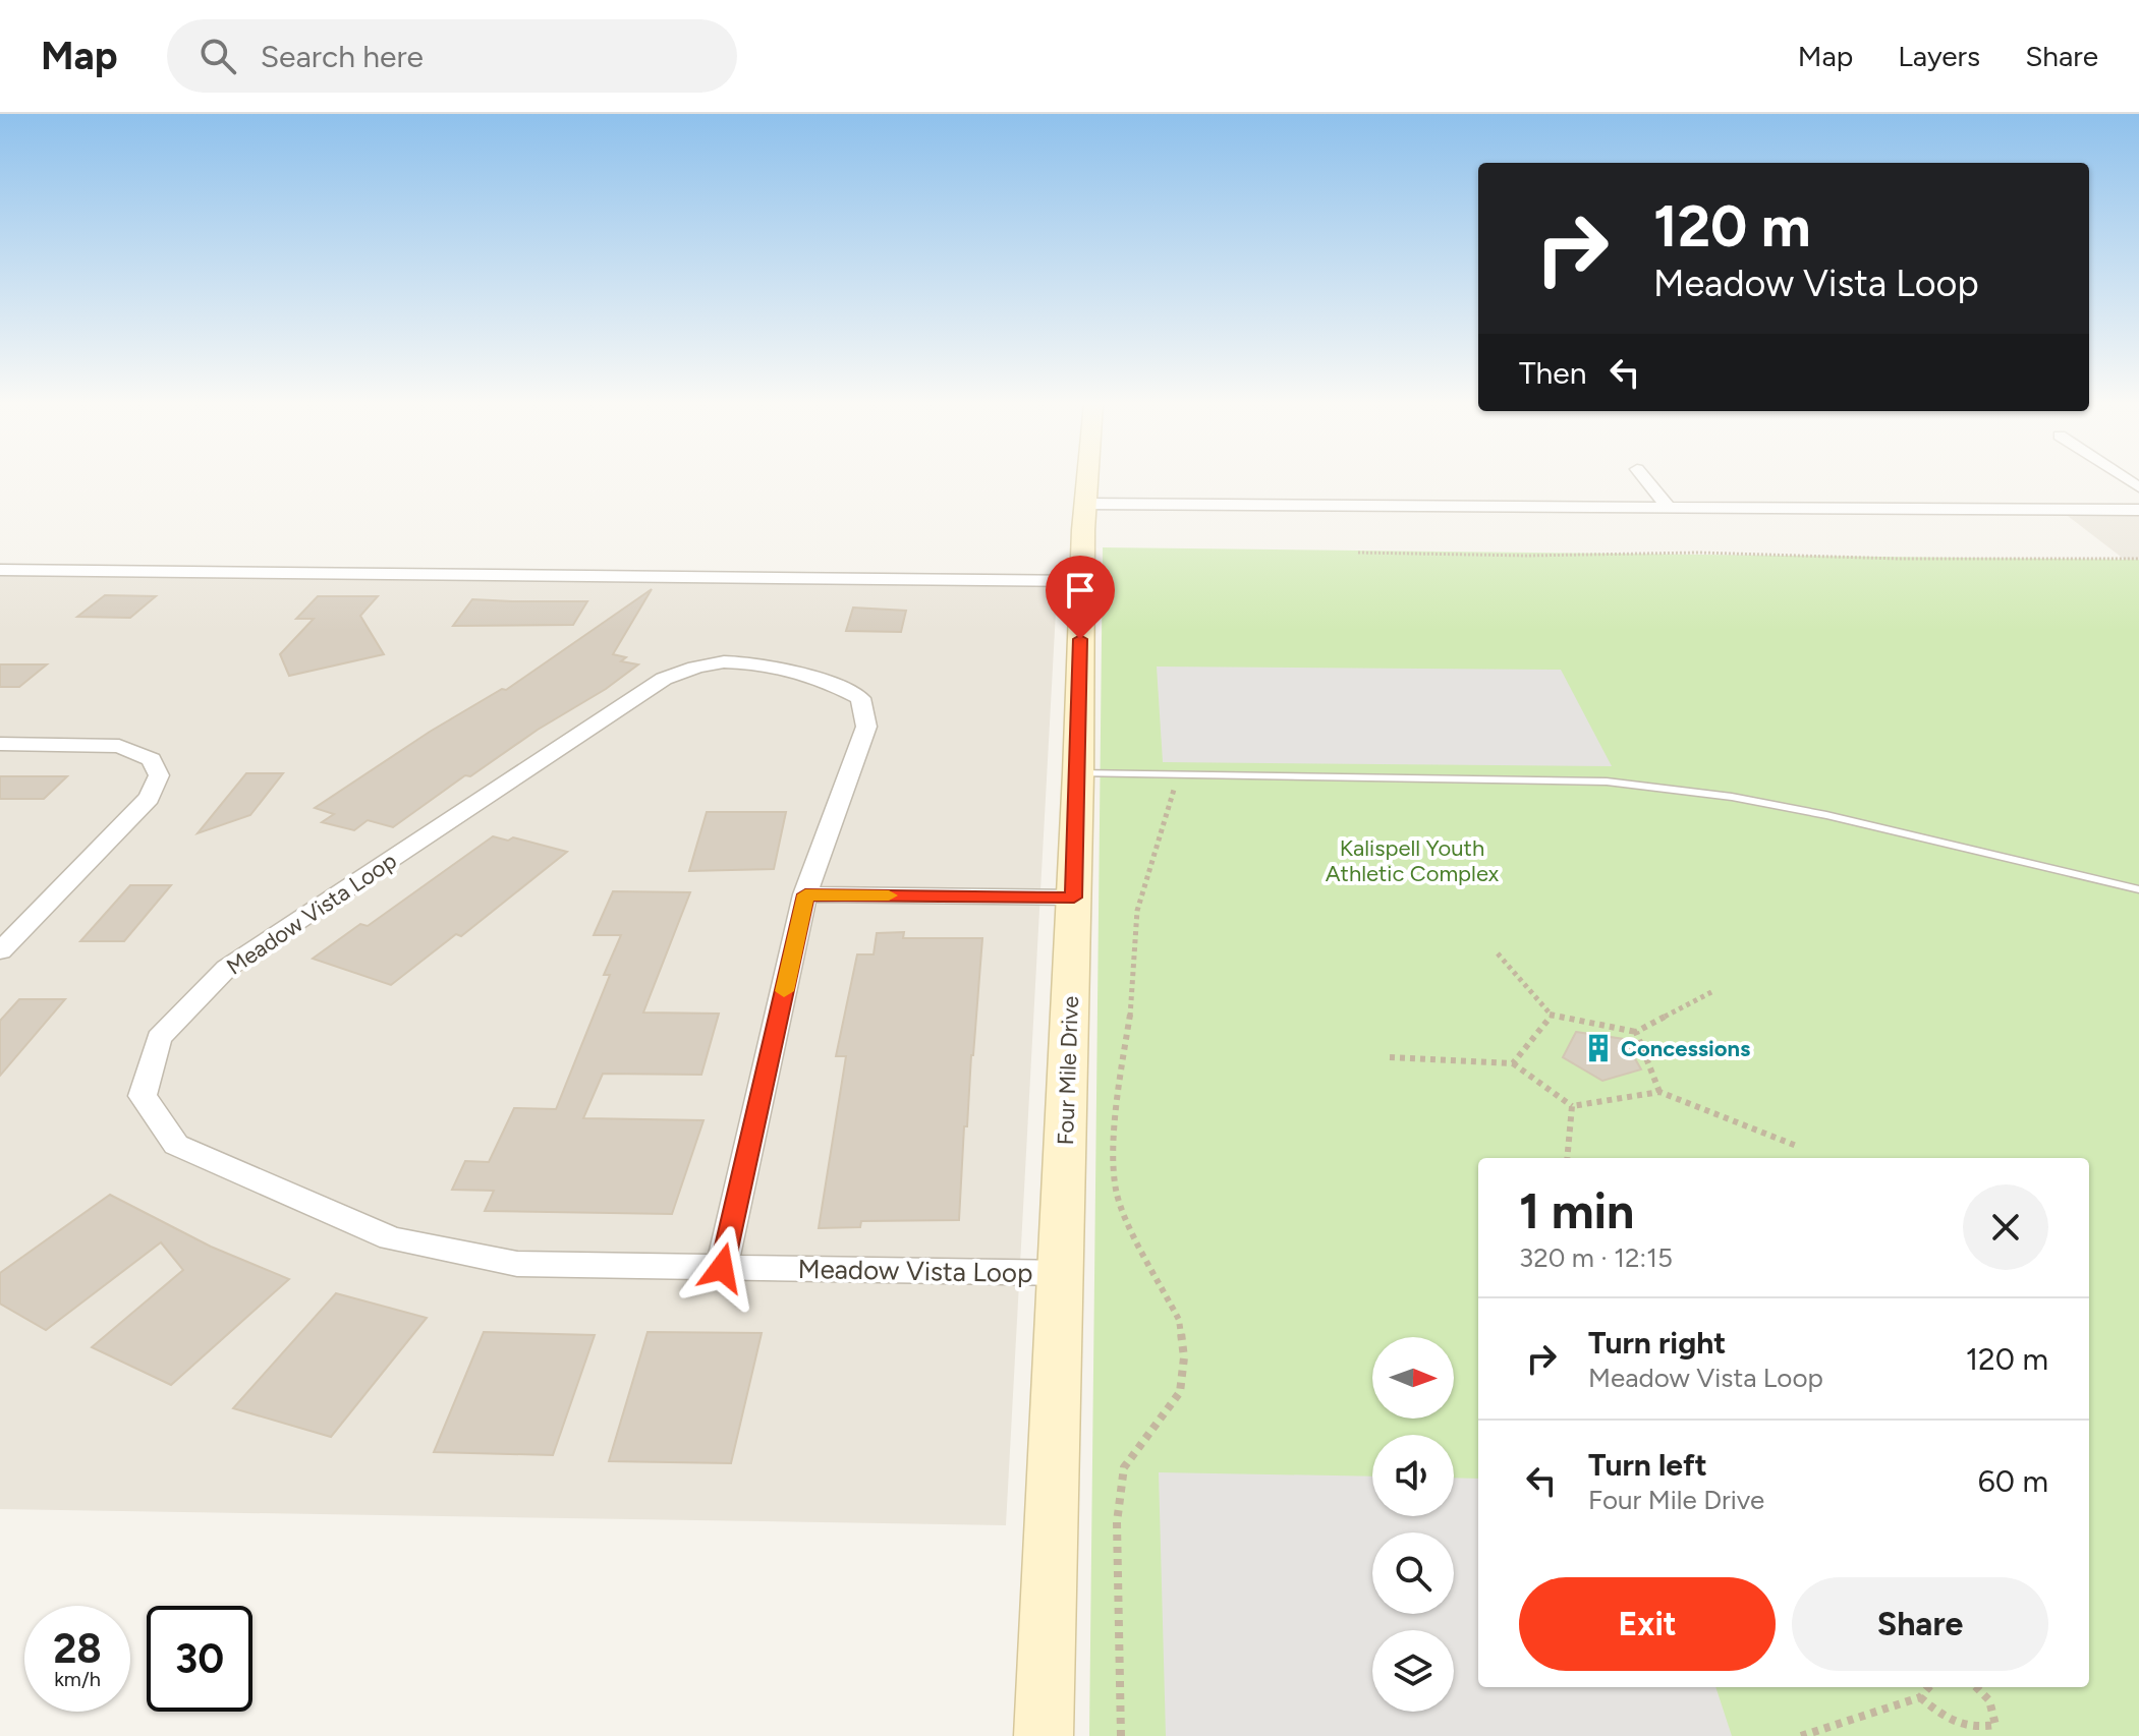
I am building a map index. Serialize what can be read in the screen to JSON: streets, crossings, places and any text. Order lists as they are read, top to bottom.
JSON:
{
  "streets": {
    "street": ["Meadow Vista Loop", "Four Mile Drive"]
  },
  "crossings": [
    ["Meadow Vista Loop", "Four Mile Drive"]
  ],
  "parks": ["Kalispell Youth Athletic Complex"],
  "places": {
    "building": ["Concessions"]
  },
  "north": "right",
  "page": {
    "header": "Map",
    "search": "Search here",
    "nav": ["Map", "Layers", "Share"],
    "turn": ["120 m", "Meadow Vista Loop"],
    "then": "Then",
    "heading": ["1 min", "320 m · 12:15"],
    "list": [
      {
        "name": "Turn right",
        "note": "Meadow Vista Loop",
        "value": "120 m"
      },
      {
        "name": "Turn left",
        "note": "Four Mile Drive",
        "value": "60 m"
      }
    ],
    "buttons": ["Exit", "Share"],
    "speed": "28 km/h",
    "limit": "30"
  }
}
